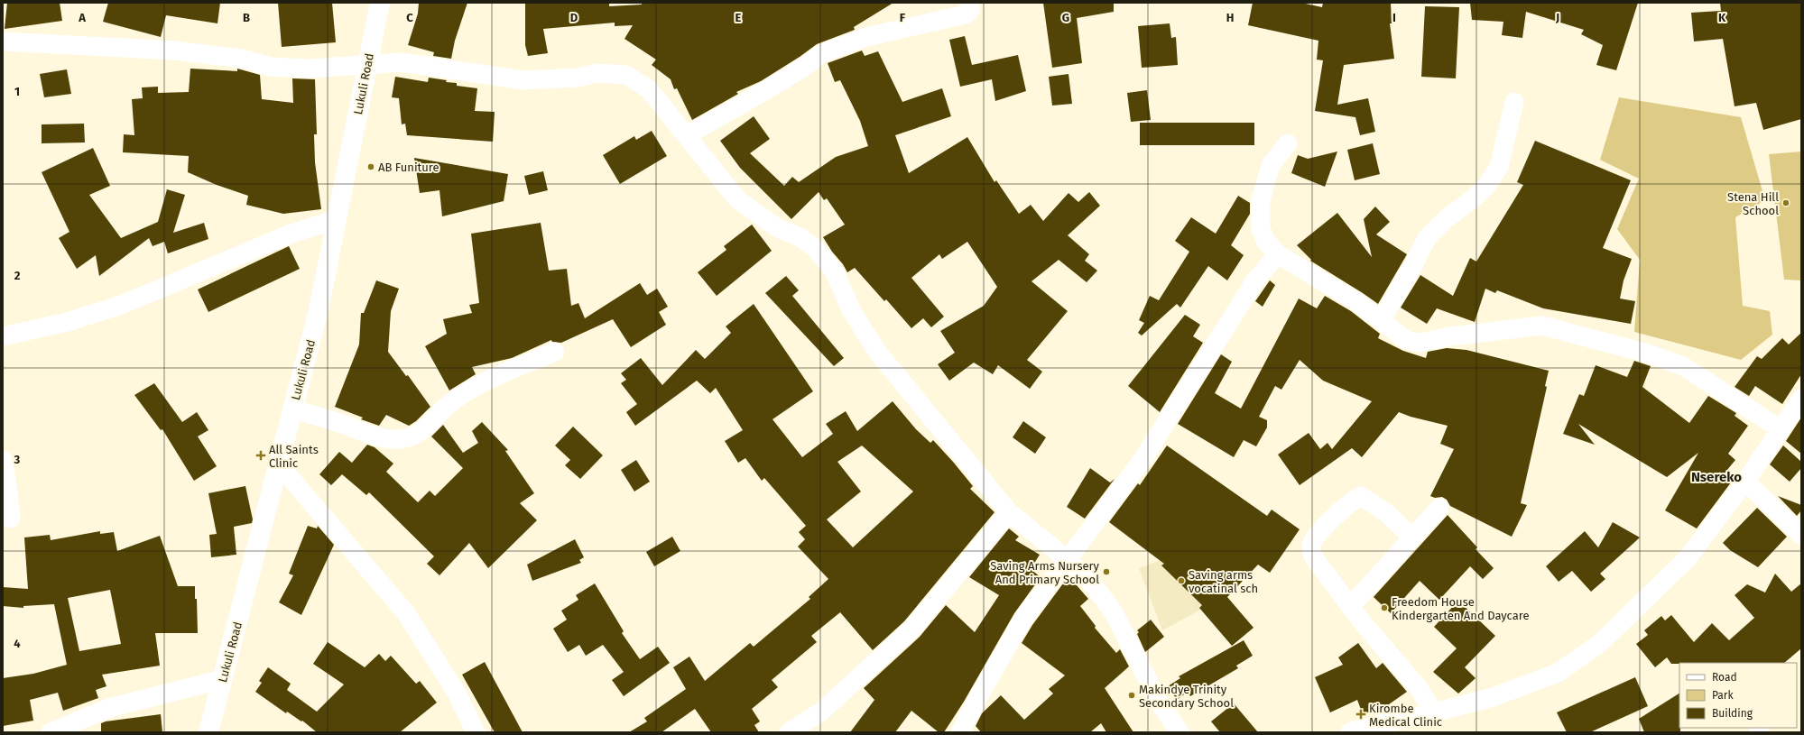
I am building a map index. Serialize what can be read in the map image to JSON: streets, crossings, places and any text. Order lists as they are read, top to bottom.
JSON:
{
  "streets": {
    "street": ["Lukuli Road"]
  },
  "districts": ["Nsereko"],
  "places": {
    "other": [
      "AB Funiture",
      "Stena Hill School",
      "Saving Arms Nursery And Primary School",
      "Saving arms vocatinal sch",
      "Freedom House Kindergarten And Daycare",
      "Makindye Trinity Secondary School"
    ],
    "health": ["All Saints Clinic", "Kirombe Medical Clinic"]
  },
  "legend": ["Road", "Park", "Building"],
  "grid": {
    "columns": [
      "A",
      "B",
      "C",
      "D",
      "E",
      "F",
      "G",
      "H",
      "I",
      "J",
      "K"
    ],
    "rows": [
      "1",
      "2",
      "3",
      "4"
    ]
  }
}
